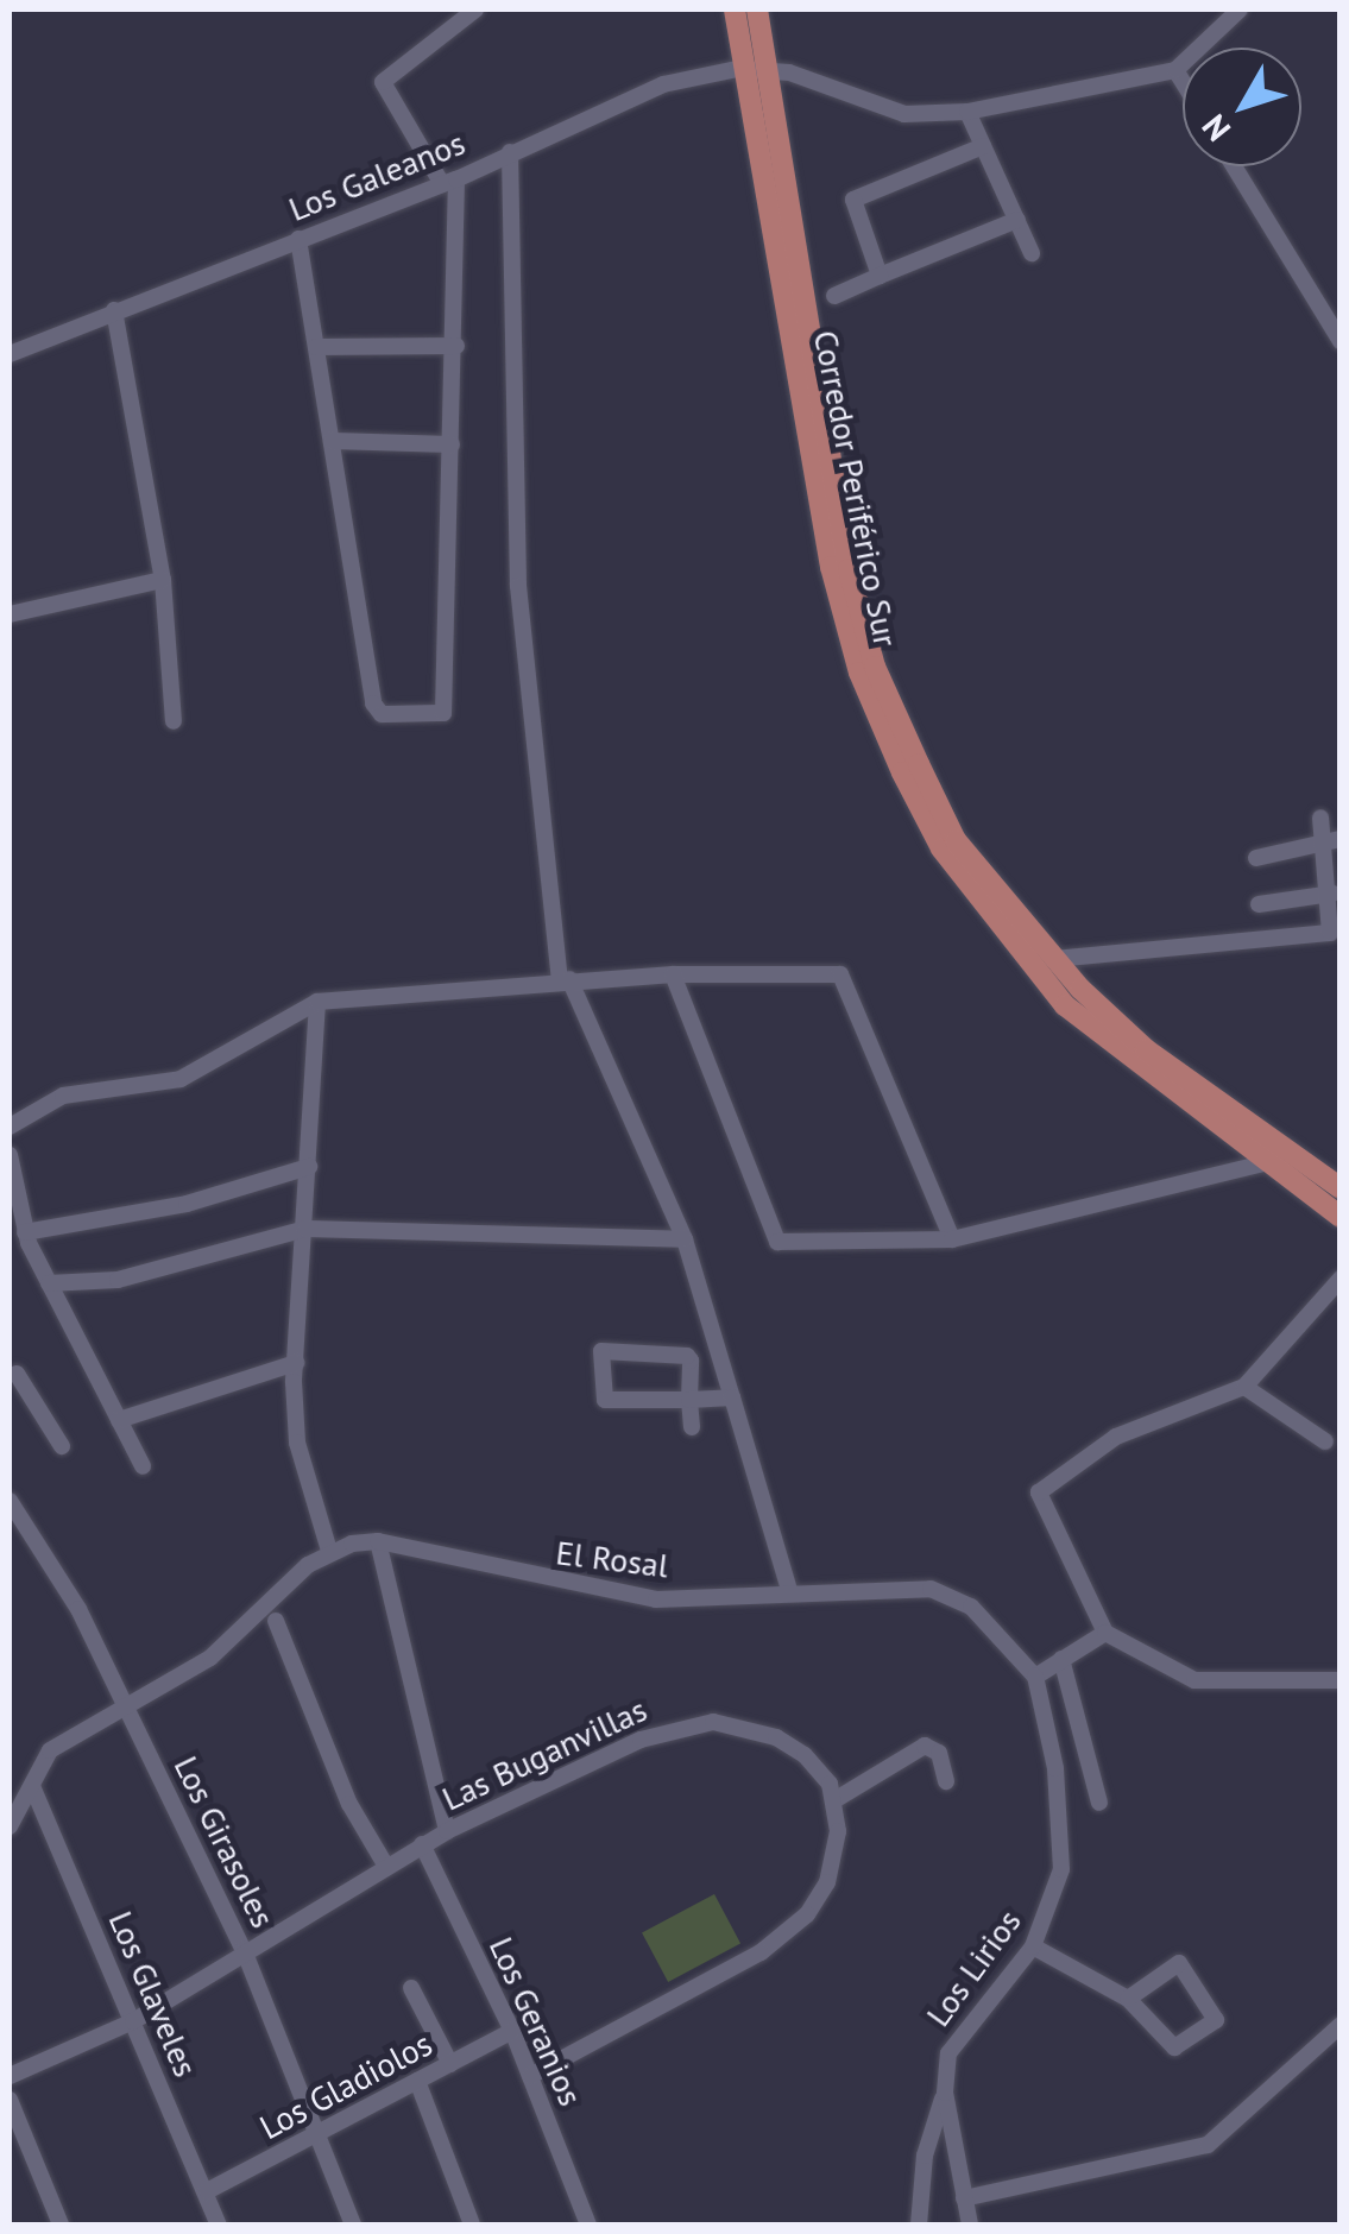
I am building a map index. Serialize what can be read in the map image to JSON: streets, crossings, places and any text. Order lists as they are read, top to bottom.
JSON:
{
  "streets": {
    "main road": ["Corredor Periférico Sur"],
    "street": [
      "Los Galeanos",
      "El Rosal",
      "Las Buganvillas",
      "Los Girasoles",
      "Los Lirios",
      "Los Glaveles",
      "Los Geranios",
      "Los Gladiolos"
    ]
  },
  "crossings": [
    ["Los Galeanos", "Corredor Periférico Sur"],
    ["El Rosal", "Los Lirios"],
    ["Las Buganvillas", "Los Girasoles"],
    ["Las Buganvillas", "Los Glaveles"],
    ["Las Buganvillas", "Los Geranios"],
    ["Los Girasoles", "Los Gladiolos"],
    ["Los Glaveles", "Los Gladiolos"],
    ["Los Geranios", "Los Gladiolos"]
  ],
  "north": "bottom left"
}
